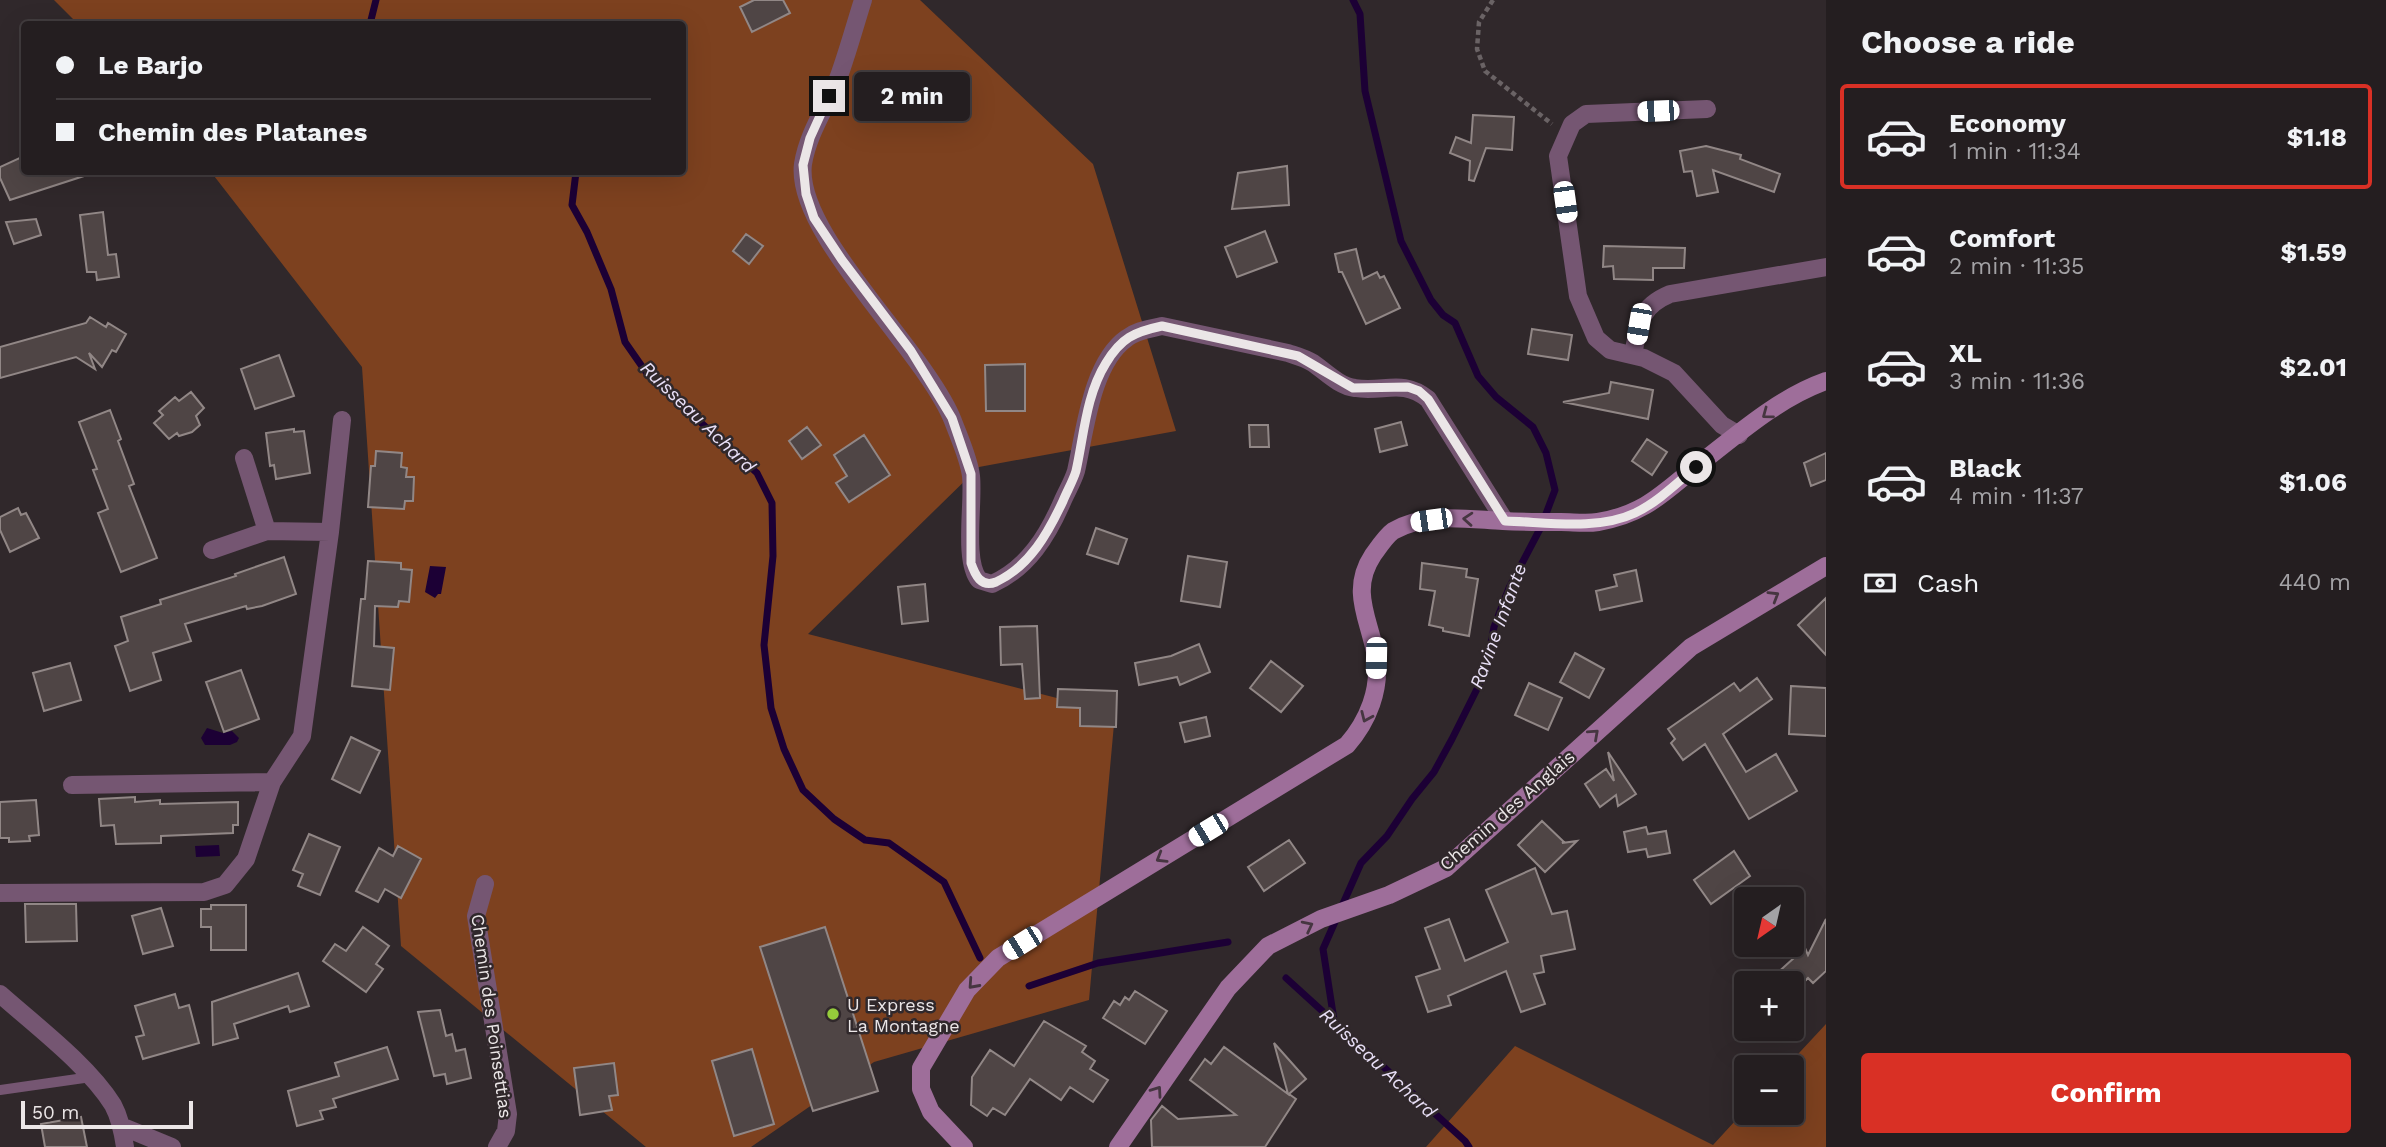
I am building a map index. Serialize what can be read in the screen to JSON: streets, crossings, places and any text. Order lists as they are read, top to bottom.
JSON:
{
  "streets": {
    "street": ["Chemin des Anglais", "Chemin des Poinsettias"]
  },
  "one_way": ["Chemin des Anglais"],
  "water": ["Ruisseau Achard", "Ravine Infante"],
  "places": ["U Express La Montagne"],
  "scale_bar": "50 m",
  "north": "bottom left",
  "page": {
    "heading": "Choose a ride",
    "banner": ["Le Barjo", "Chemin des Platanes"],
    "bubble": "2 min",
    "list": [
      {
        "name": "Economy",
        "note": "1 min · 11:34",
        "value": "$1.18"
      },
      {
        "name": "Comfort",
        "note": "2 min · 11:35",
        "value": "$1.59"
      },
      {
        "name": "XL",
        "note": "3 min · 11:36",
        "value": "$2.01"
      },
      {
        "name": "Black",
        "note": "4 min · 11:37",
        "value": "$1.06"
      }
    ],
    "pay": ["Cash", "440 m"],
    "map_buttons": ["+", "−"],
    "buttons": "Confirm",
    "scale": "50 m"
  }
}
